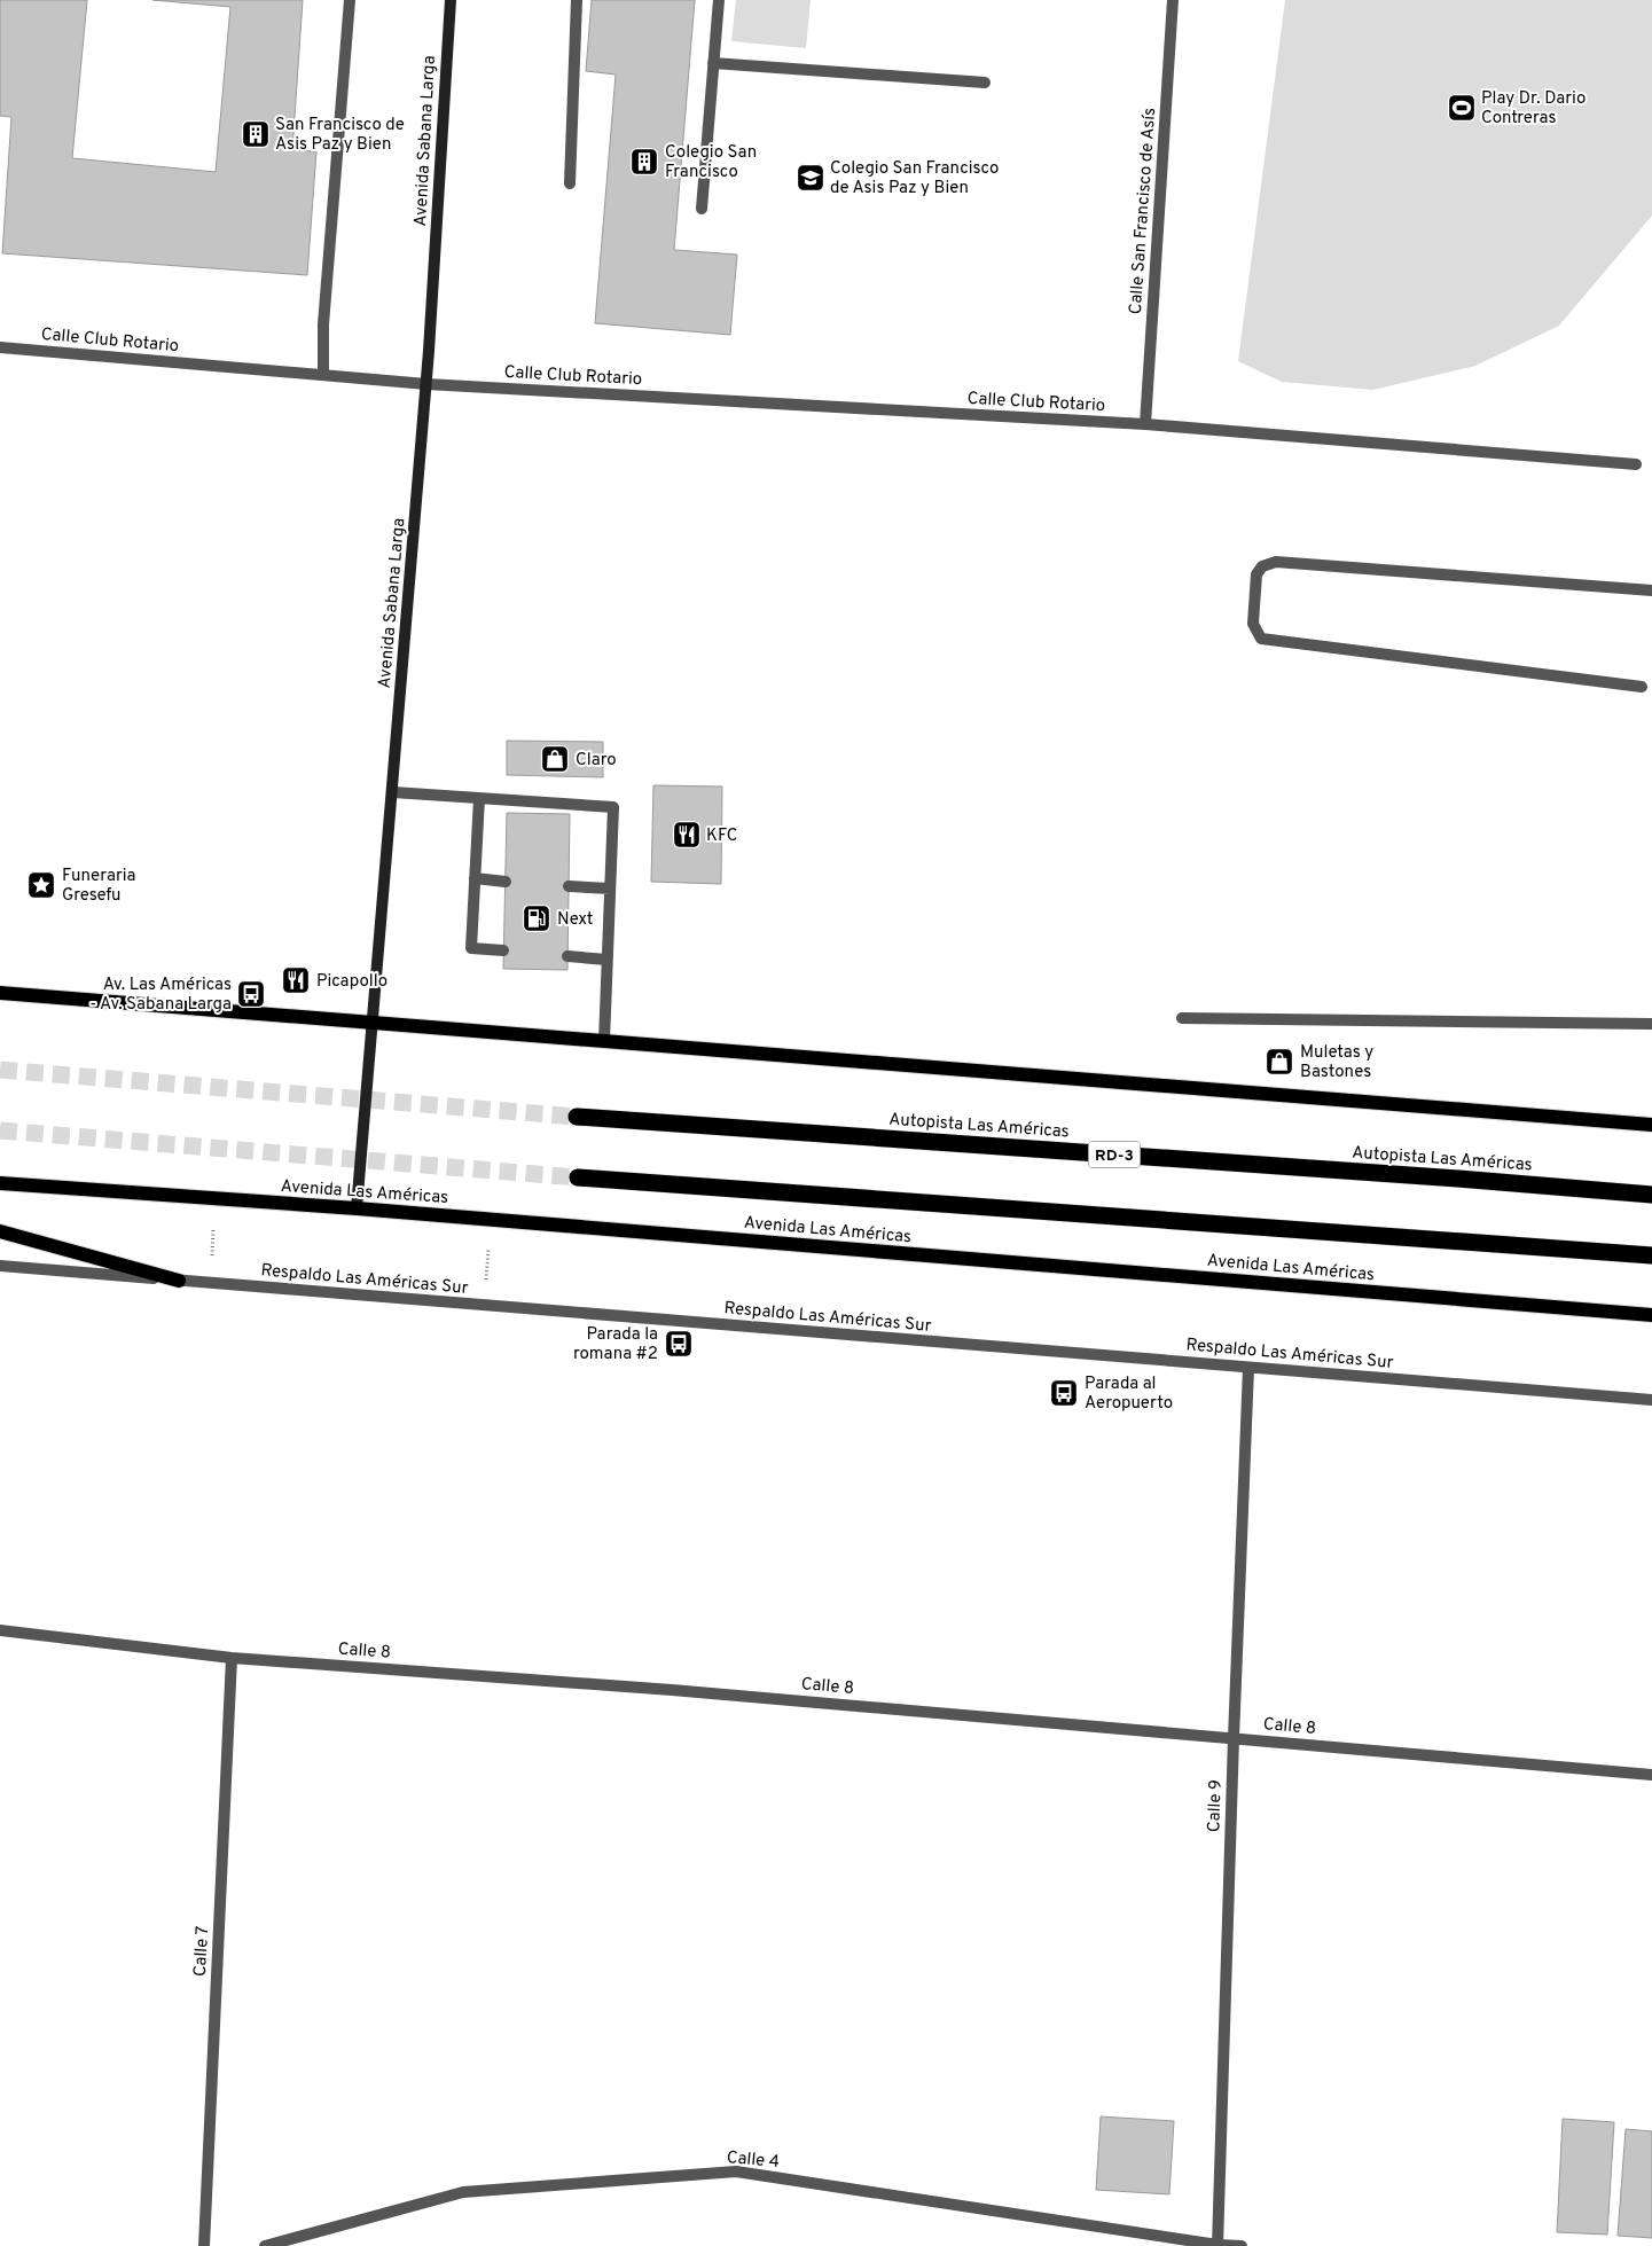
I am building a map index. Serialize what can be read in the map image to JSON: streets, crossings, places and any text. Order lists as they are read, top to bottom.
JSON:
{
  "streets": {
    "highway": ["Autopista Las Américas", "RD-3"],
    "main road": ["Avenida Sabana Larga", "Avenida Las Américas"],
    "street": [
      "Calle San Francisco de Asís",
      "Calle Club Rotario",
      "Respaldo Las Américas Sur",
      "Calle 8",
      "Calle 9",
      "Calle 7",
      "Calle 4"
    ]
  },
  "crossings": [
    ["Avenida Sabana Larga", "Calle Club Rotario"],
    ["Avenida Sabana Larga", "Avenida Las Américas"],
    ["Calle San Francisco de Asís", "Calle Club Rotario"],
    ["Respaldo Las Américas Sur", "Calle 9"],
    ["Calle 8", "Calle 9"],
    ["Calle 8", "Calle 7"],
    ["Calle 9", "Calle 4"]
  ],
  "places": {
    "sports": ["Play Dr. Dario Contreras"],
    "building": ["San Francisco de Asis Paz y Bien", "Colegio San Francisco"],
    "school or university": ["Colegio San Francisco de Asis Paz y Bien"],
    "shop": ["Claro", "Muletas y Bastones"],
    "restaurant": ["KFC", "Picapollo"],
    "place": ["Funeraria Gresefu"],
    "fuel station": ["Next"],
    "bus stop": ["Av. Las Américas - Av. Sabana Larga", "Parada la romana #2", "Parada al Aeropuerto"]
  }
}
